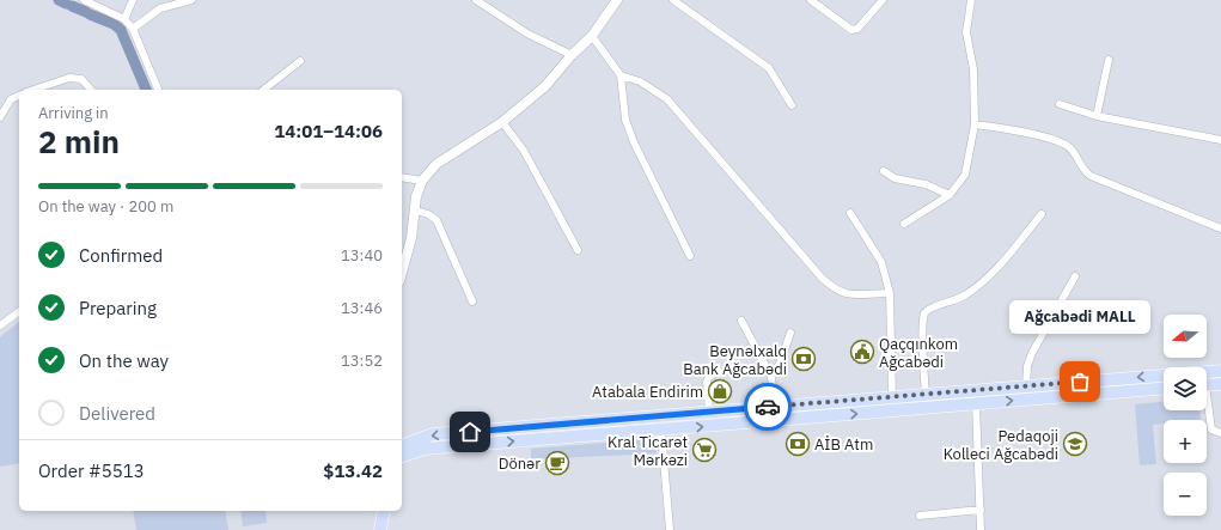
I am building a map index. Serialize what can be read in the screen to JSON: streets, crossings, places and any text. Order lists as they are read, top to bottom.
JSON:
{
  "places": {
    "public building": ["Qaçqınkom Ağcabədi"],
    "bank": ["Beynəlxalq Bank Ağcabədi", "AİB Atm"],
    "other": ["Ağcabədi MALL"],
    "shop": ["Atabala Endirim"],
    "school or university": ["Pedaqoji Kolleci Ağcabədi"],
    "supermarket": ["Kral Ticarət Mərkəzi"],
    "cafe": ["Dönər"]
  },
  "north": "left",
  "page": {
    "heading": ["2 min", "Arriving in", "14:01–14:06"],
    "panel": ["Order #5513", "$13.42"],
    "bar": "On the way · 200 m",
    "list": [
      ["Confirmed", "13:40"],
      ["Preparing", "13:46"],
      ["On the way", "13:52"],
      "Delivered"
    ],
    "bubble": "Ağcabədi MALL",
    "map_buttons": ["+", "−"]
  }
}
